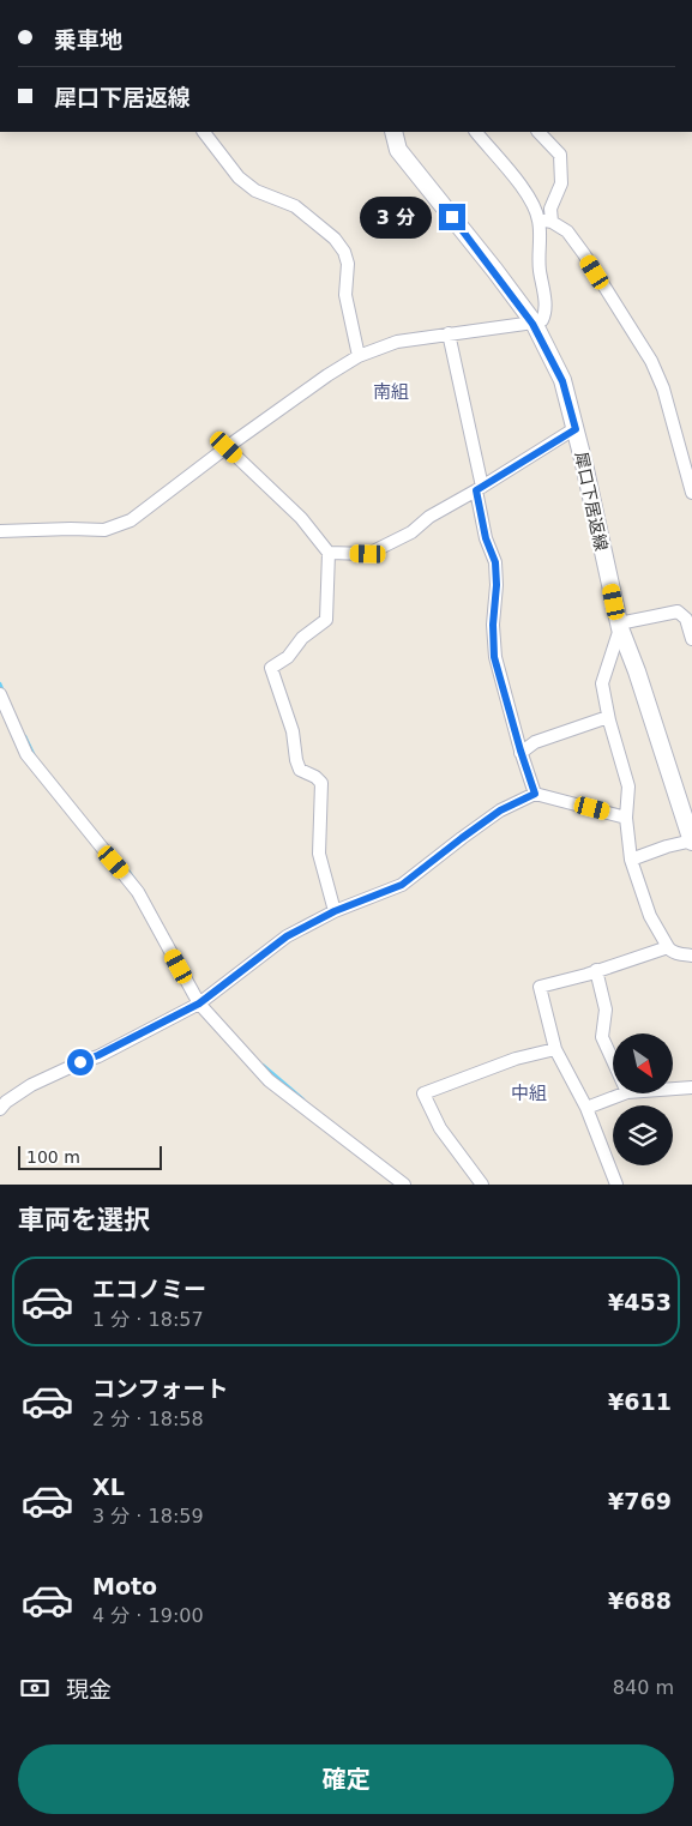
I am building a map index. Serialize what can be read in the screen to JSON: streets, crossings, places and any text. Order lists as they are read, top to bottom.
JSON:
{
  "streets": {
    "main road": ["犀口下居返線"]
  },
  "districts": ["南組", "中組"],
  "scale_bar": "100 m",
  "north": "bottom right",
  "page": {
    "banner": ["乗車地", "犀口下居返線"],
    "bubble": "3 分",
    "scale": "100 m",
    "heading": "車両を選択",
    "list": [
      {
        "name": "エコノミー",
        "note": "1 分 · 18:57",
        "value": "¥453"
      },
      {
        "name": "コンフォート",
        "note": "2 分 · 18:58",
        "value": "¥611"
      },
      {
        "name": "XL",
        "note": "3 分 · 18:59",
        "value": "¥769"
      },
      {
        "name": "Moto",
        "note": "4 分 · 19:00",
        "value": "¥688"
      }
    ],
    "pay": ["現金", "840 m"],
    "buttons": "確定"
  }
}
